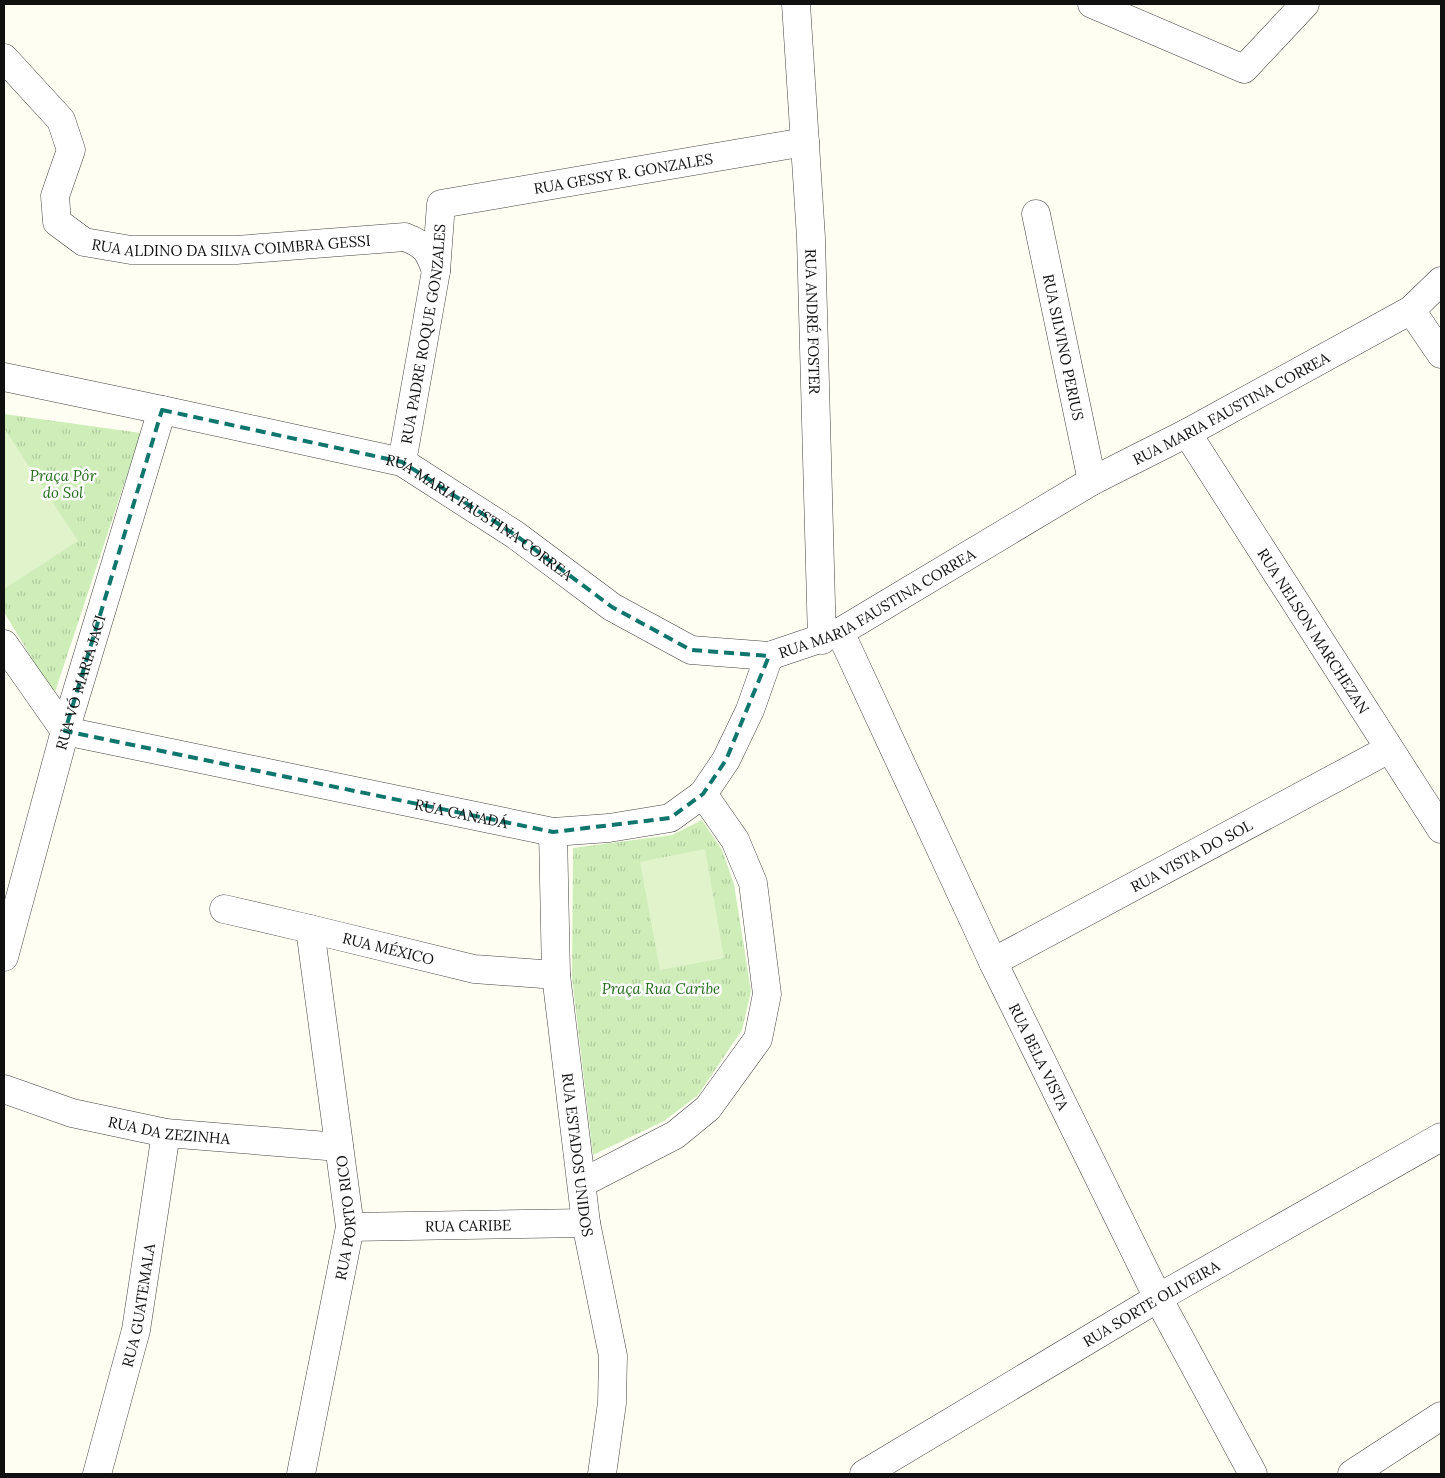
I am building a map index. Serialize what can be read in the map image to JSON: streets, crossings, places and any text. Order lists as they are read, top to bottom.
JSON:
{
  "streets": {
    "street": [
      "RUA GESSY R. GONZALES",
      "RUA ALDINO DA SILVA COIMBRA GESSI",
      "RUA ANDRÉ FOSTER",
      "RUA PADRE ROQUE GONZALES",
      "RUA SILVINO PERIUS",
      "RUA MARIA FAUSTINA CORREA",
      "RUA NELSON MARCHEZAN",
      "RUA VÓ MARIA JACI",
      "RUA CANADÁ",
      "RUA VISTA DO SOL",
      "RUA MÉXICO",
      "RUA BELA VISTA",
      "RUA DA ZEZINHA",
      "RUA ESTADOS UNIDOS",
      "RUA PORTO RICO",
      "RUA CARIBE",
      "RUA SORTE OLIVEIRA",
      "RUA GUATEMALA"
    ]
  },
  "crossings": [
    ["RUA GESSY R. GONZALES", "RUA ANDRÉ FOSTER"],
    ["RUA GESSY R. GONZALES", "RUA PADRE ROQUE GONZALES"],
    ["RUA ALDINO DA SILVA COIMBRA GESSI", "RUA PADRE ROQUE GONZALES"],
    ["RUA ANDRÉ FOSTER", "RUA MARIA FAUSTINA CORREA"],
    ["RUA ANDRÉ FOSTER", "RUA BELA VISTA"],
    ["RUA PADRE ROQUE GONZALES", "RUA MARIA FAUSTINA CORREA"],
    ["RUA SILVINO PERIUS", "RUA MARIA FAUSTINA CORREA"],
    ["RUA MARIA FAUSTINA CORREA", "RUA NELSON MARCHEZAN"],
    ["RUA MARIA FAUSTINA CORREA", "RUA VÓ MARIA JACI"],
    ["RUA MARIA FAUSTINA CORREA", "RUA CANADÁ"],
    ["RUA MARIA FAUSTINA CORREA", "RUA BELA VISTA"],
    ["RUA NELSON MARCHEZAN", "RUA VISTA DO SOL"],
    ["RUA VÓ MARIA JACI", "RUA CANADÁ"],
    ["RUA CANADÁ", "RUA ESTADOS UNIDOS"],
    ["RUA VISTA DO SOL", "RUA BELA VISTA"],
    ["RUA MÉXICO", "RUA ESTADOS UNIDOS"],
    ["RUA MÉXICO", "RUA PORTO RICO"],
    ["RUA BELA VISTA", "RUA SORTE OLIVEIRA"],
    ["RUA DA ZEZINHA", "RUA PORTO RICO"],
    ["RUA DA ZEZINHA", "RUA GUATEMALA"],
    ["RUA ESTADOS UNIDOS", "RUA CARIBE"],
    ["RUA PORTO RICO", "RUA CARIBE"]
  ],
  "parks": ["Praça Pôr do Sol", "Praça Rua Caribe"]
}
